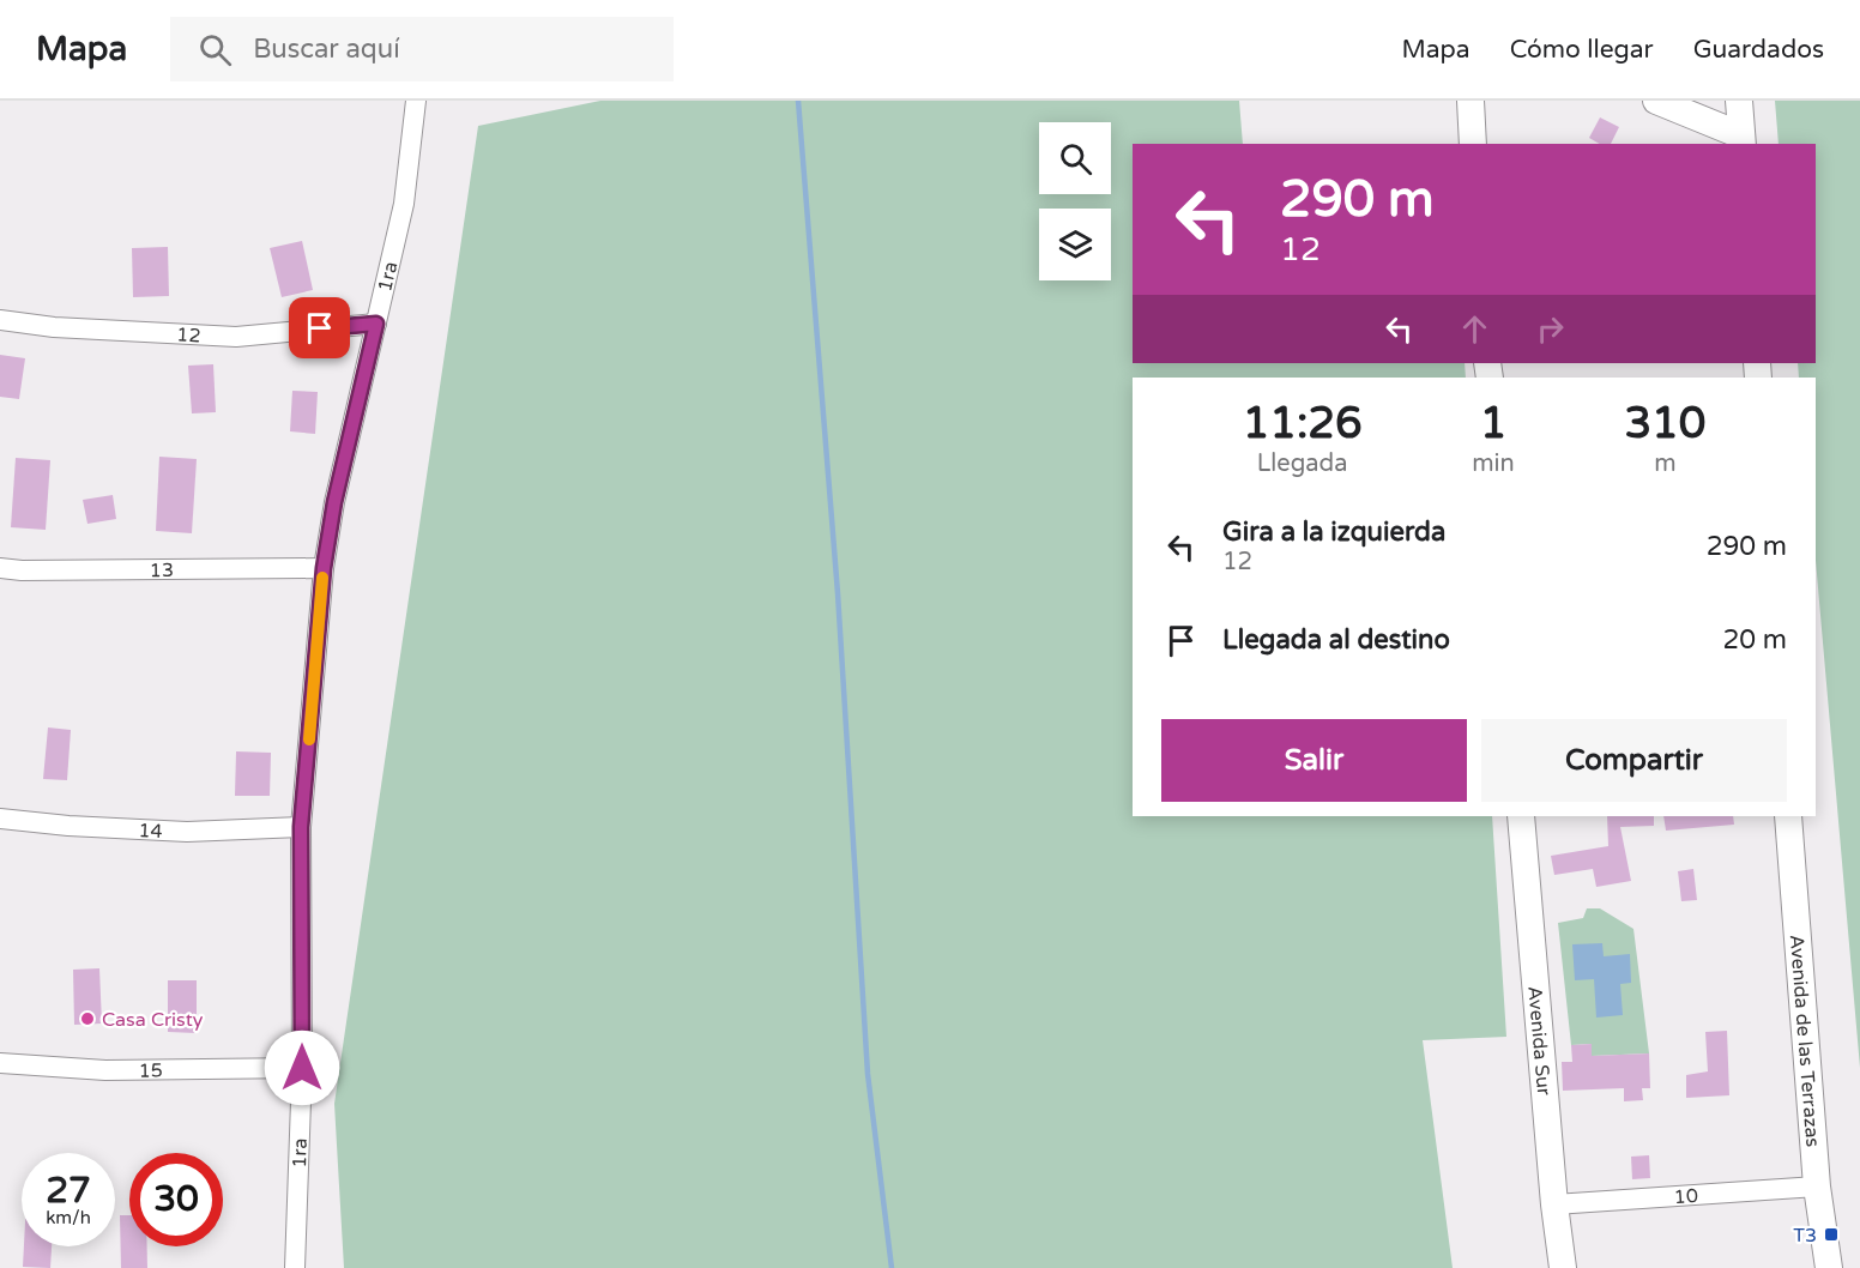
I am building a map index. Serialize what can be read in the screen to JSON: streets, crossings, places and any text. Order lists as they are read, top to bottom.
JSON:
{
  "streets": {
    "street": [
      "1ra",
      "12",
      "13",
      "14",
      "Avenida Sur",
      "Avenida de las Terrazas",
      "15",
      "10"
    ]
  },
  "crossings": [
    ["1ra", "12"],
    ["1ra", "13"],
    ["1ra", "14"],
    ["1ra", "15"],
    ["Avenida Sur", "10"],
    ["Avenida de las Terrazas", "10"]
  ],
  "places": {
    "other": ["Casa Cristy"],
    "transit": ["T3"]
  },
  "page": {
    "header": "Mapa",
    "search": "Buscar aquí",
    "nav": ["Mapa", "Cómo llegar", "Guardados"],
    "turn": ["290 m", "12"],
    "eta": [
      "11:26",
      "Llegada",
      "1",
      "min",
      "310",
      "m"
    ],
    "list": [
      {
        "name": "Gira a la izquierda",
        "note": "12",
        "value": "290 m"
      },
      {
        "name": "Llegada al destino",
        "value": "20 m"
      }
    ],
    "buttons": ["Salir", "Compartir"],
    "speed": "27 km/h",
    "limit": "30"
  }
}
